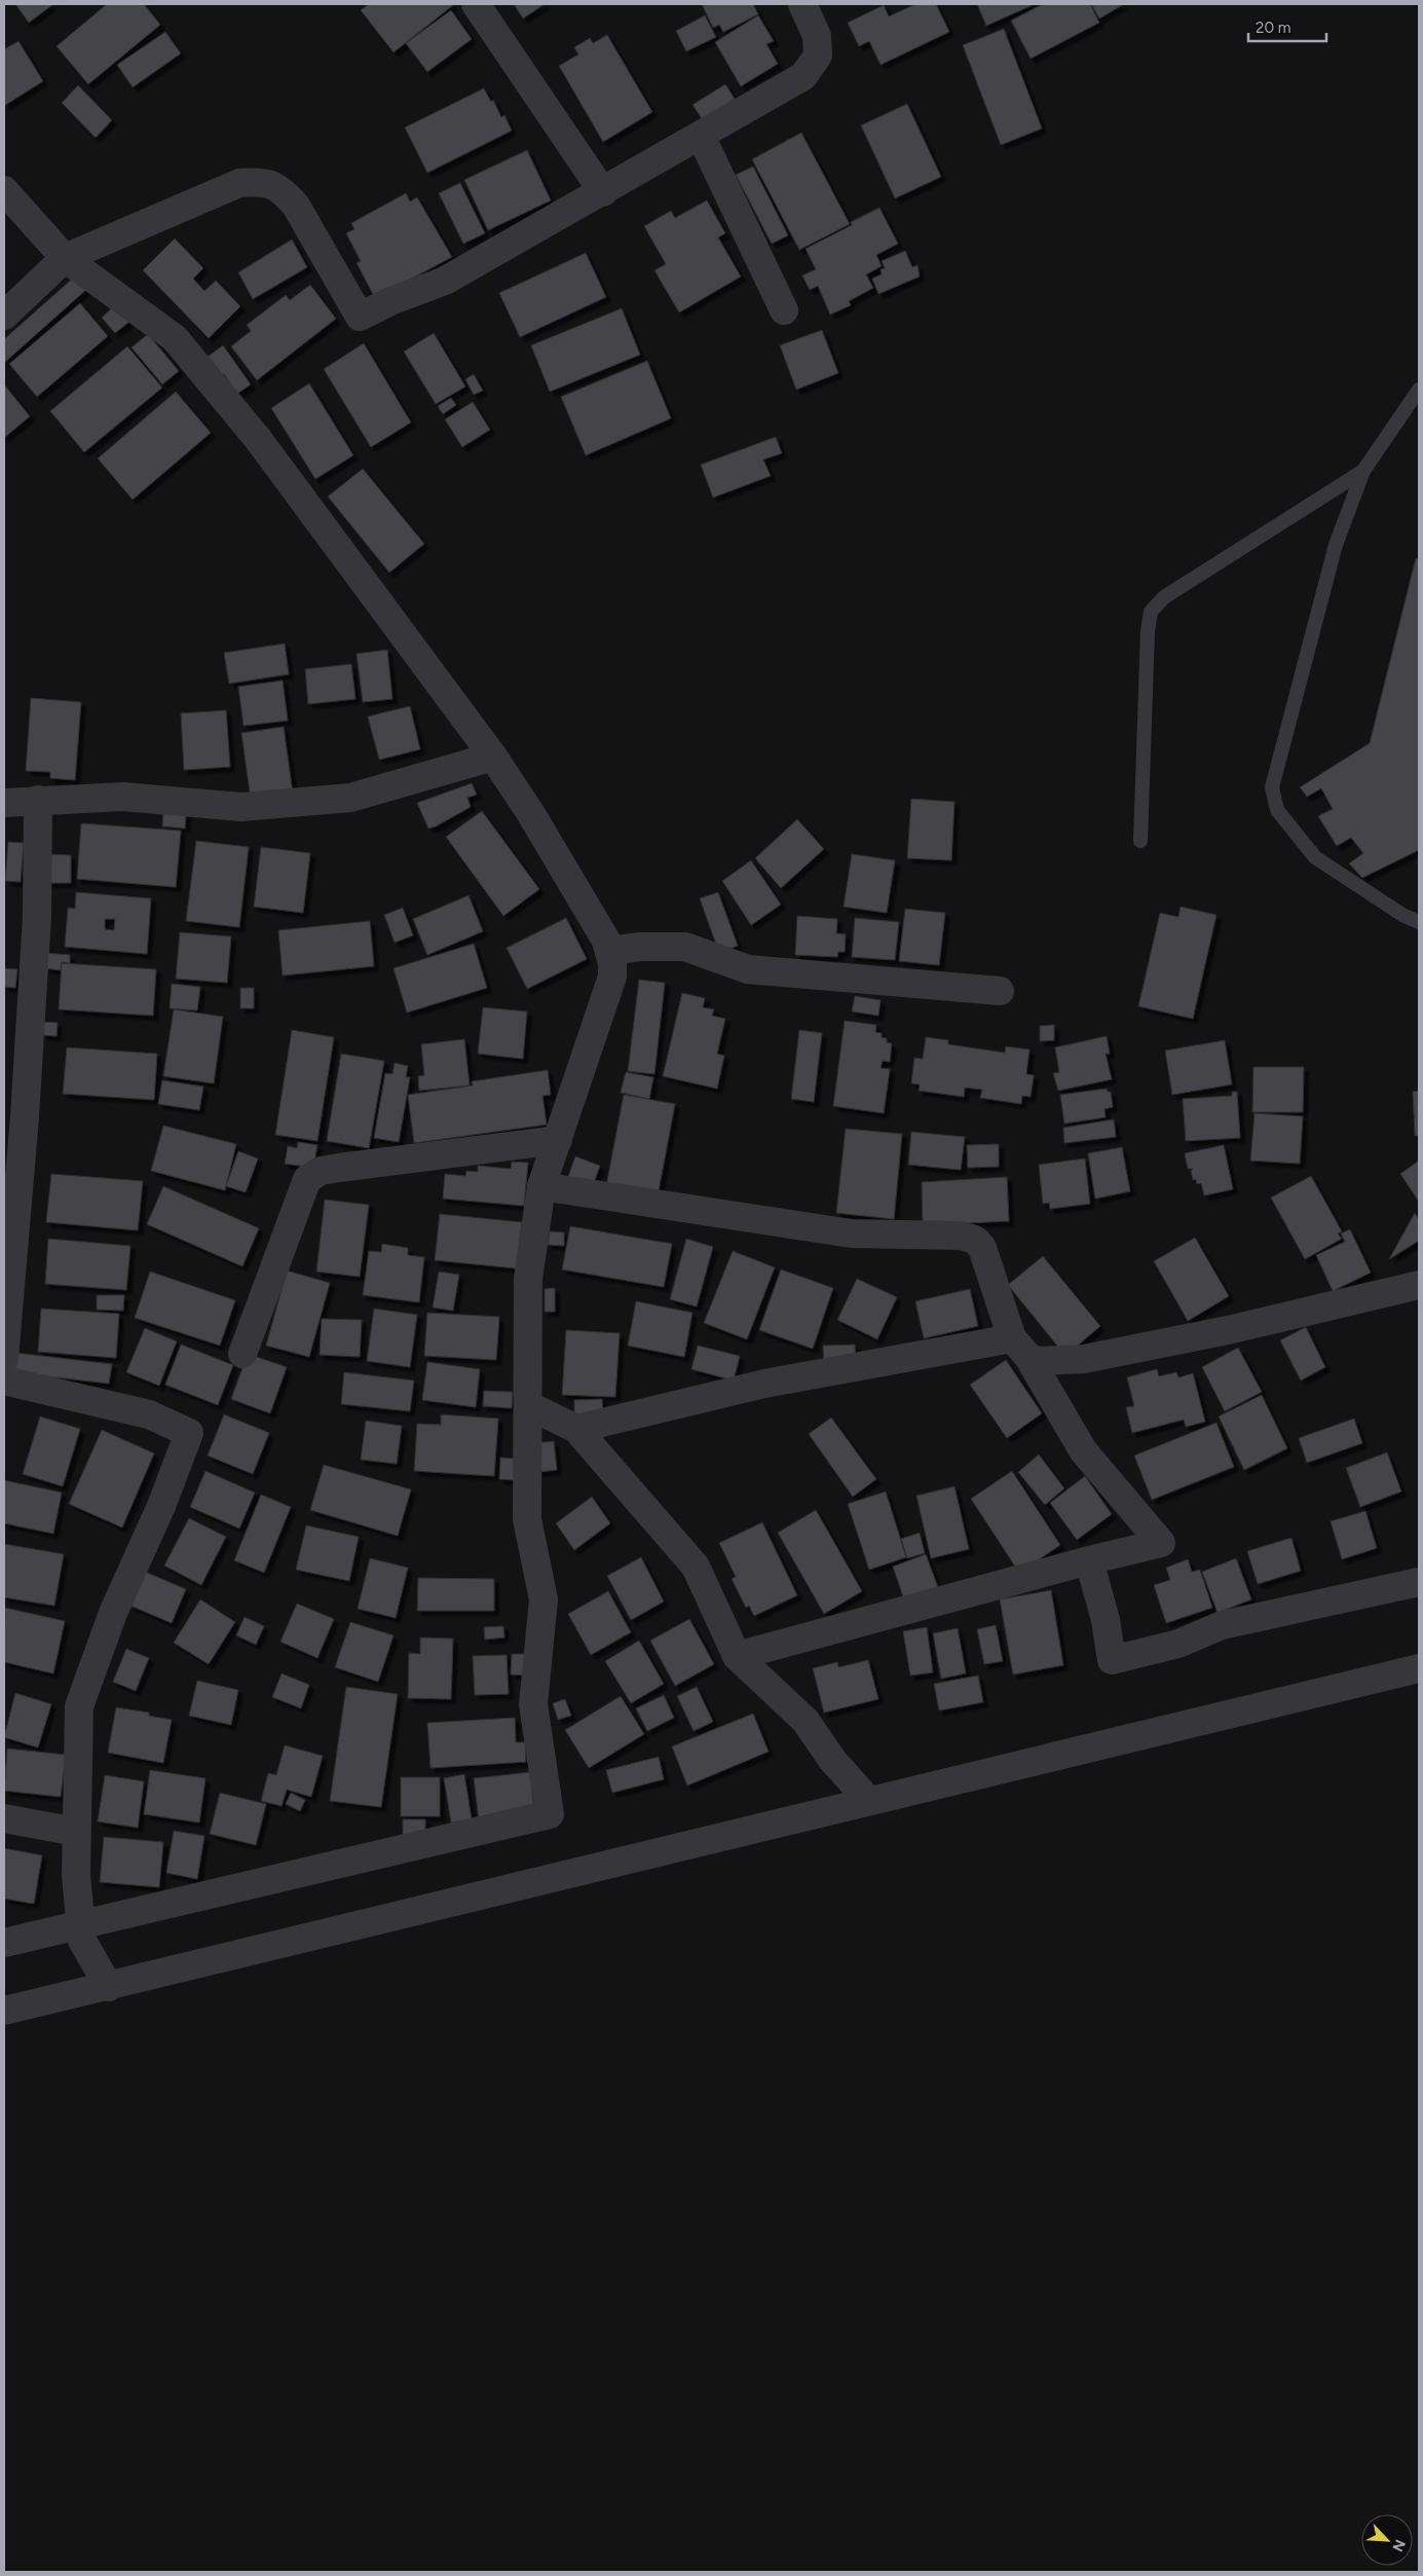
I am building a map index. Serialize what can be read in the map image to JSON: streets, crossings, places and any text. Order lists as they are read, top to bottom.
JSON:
{
  "scale_bar": "20 m",
  "north": "bottom right"
}
